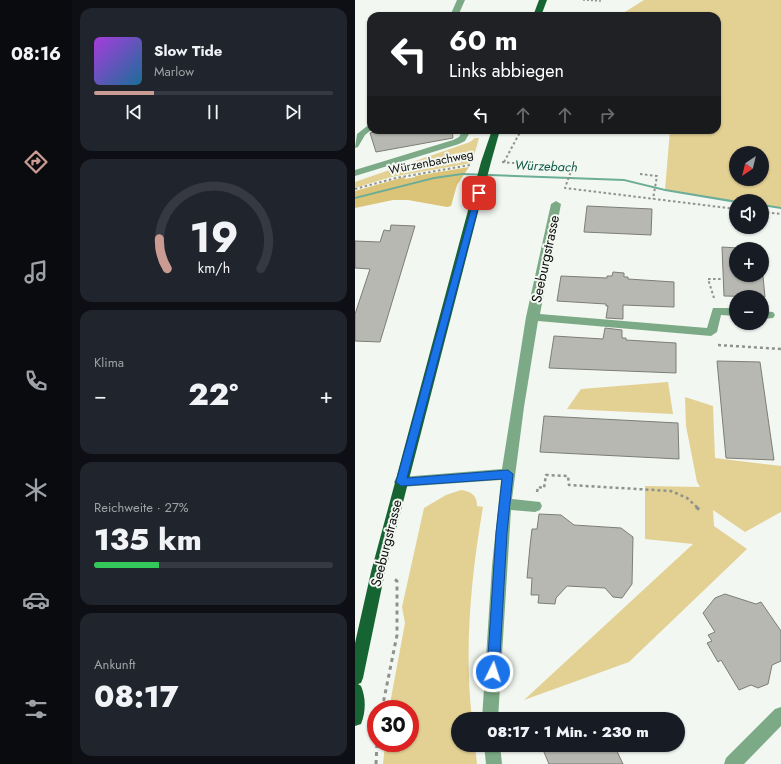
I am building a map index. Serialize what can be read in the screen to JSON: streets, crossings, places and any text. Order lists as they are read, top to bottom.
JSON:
{
  "streets": {
    "main road": ["Seeburgstrasse"],
    "path": ["Würzenbachweg"]
  },
  "crossings": [
    ["Würzenbachweg", "Seeburgstrasse"]
  ],
  "water": ["Würzebach"],
  "north": "bottom left",
  "page": {
    "tabs": "08:16",
    "turn": ["60 m", "Links abbiegen"],
    "song": ["Slow Tide", "Marlow"],
    "map_buttons": ["+", "−"],
    "tile": [
      "Klima",
      ["Reichweite · 27%", "135 km"],
      ["Ankunft", "08:17"]
    ],
    "heat": ["−", "22°", "+"],
    "limit": "30",
    "trip": "08:17 · 1 Min. · 230 m",
    "gauge": ["19", "km/h"]
  }
}
